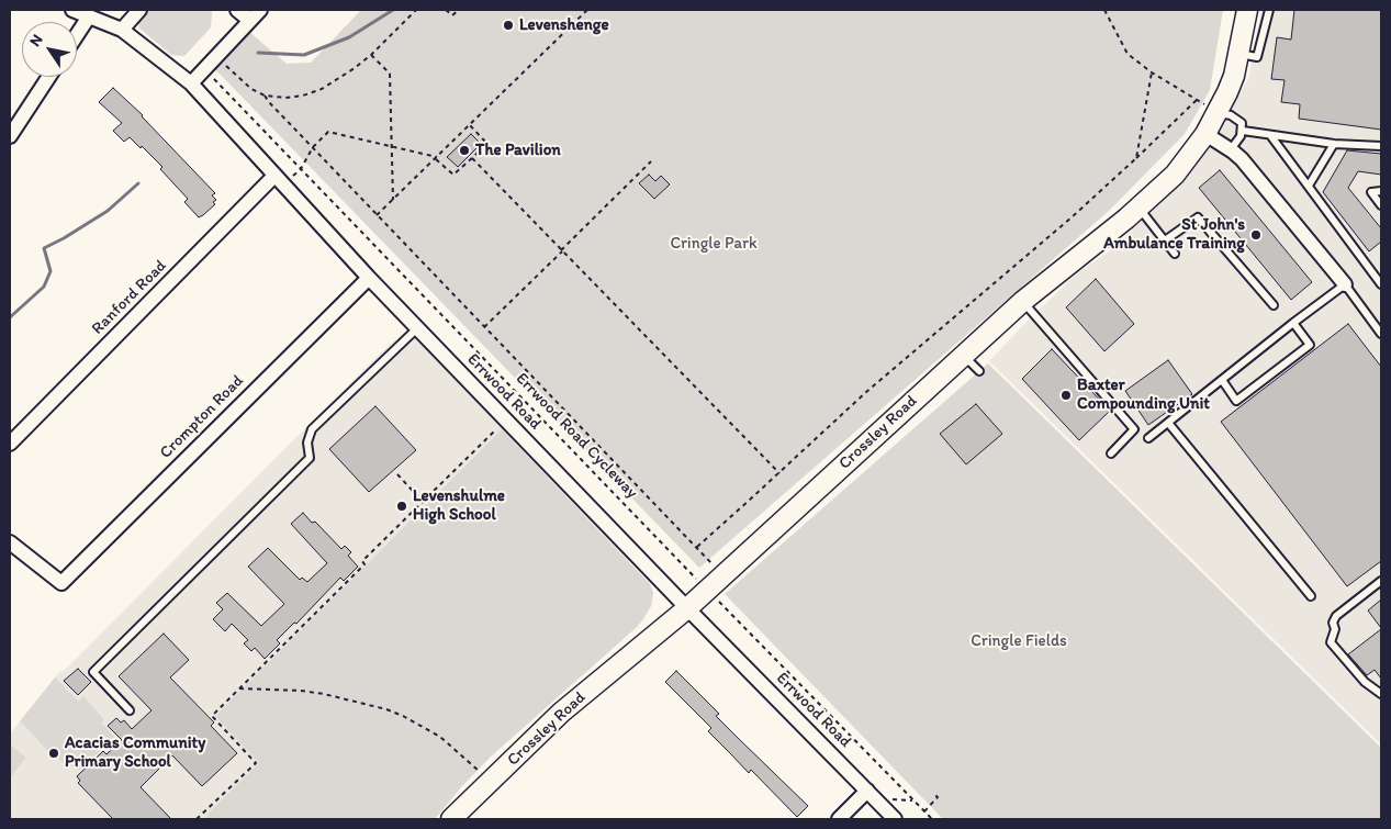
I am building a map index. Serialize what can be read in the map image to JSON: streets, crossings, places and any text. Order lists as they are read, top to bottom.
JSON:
{
  "streets": {
    "street": [
      "Ranford Road",
      "Errwood Road",
      "Crompton Road",
      "Crossley Road"
    ],
    "path": ["Errwood Road Cycleway"]
  },
  "crossings": [
    ["Ranford Road", "Errwood Road"],
    ["Errwood Road", "Crompton Road"],
    ["Errwood Road", "Crossley Road"],
    ["Crossley Road", "Errwood Road Cycleway"]
  ],
  "parks": ["Cringle Park", "Cringle Fields"],
  "places": [
    "Levenshenge",
    "The Pavilion",
    "St John's Ambulance Training",
    "Baxter Compounding Unit",
    "Levenshulme High School",
    "Acacias Community Primary School"
  ],
  "north": "top left"
}
